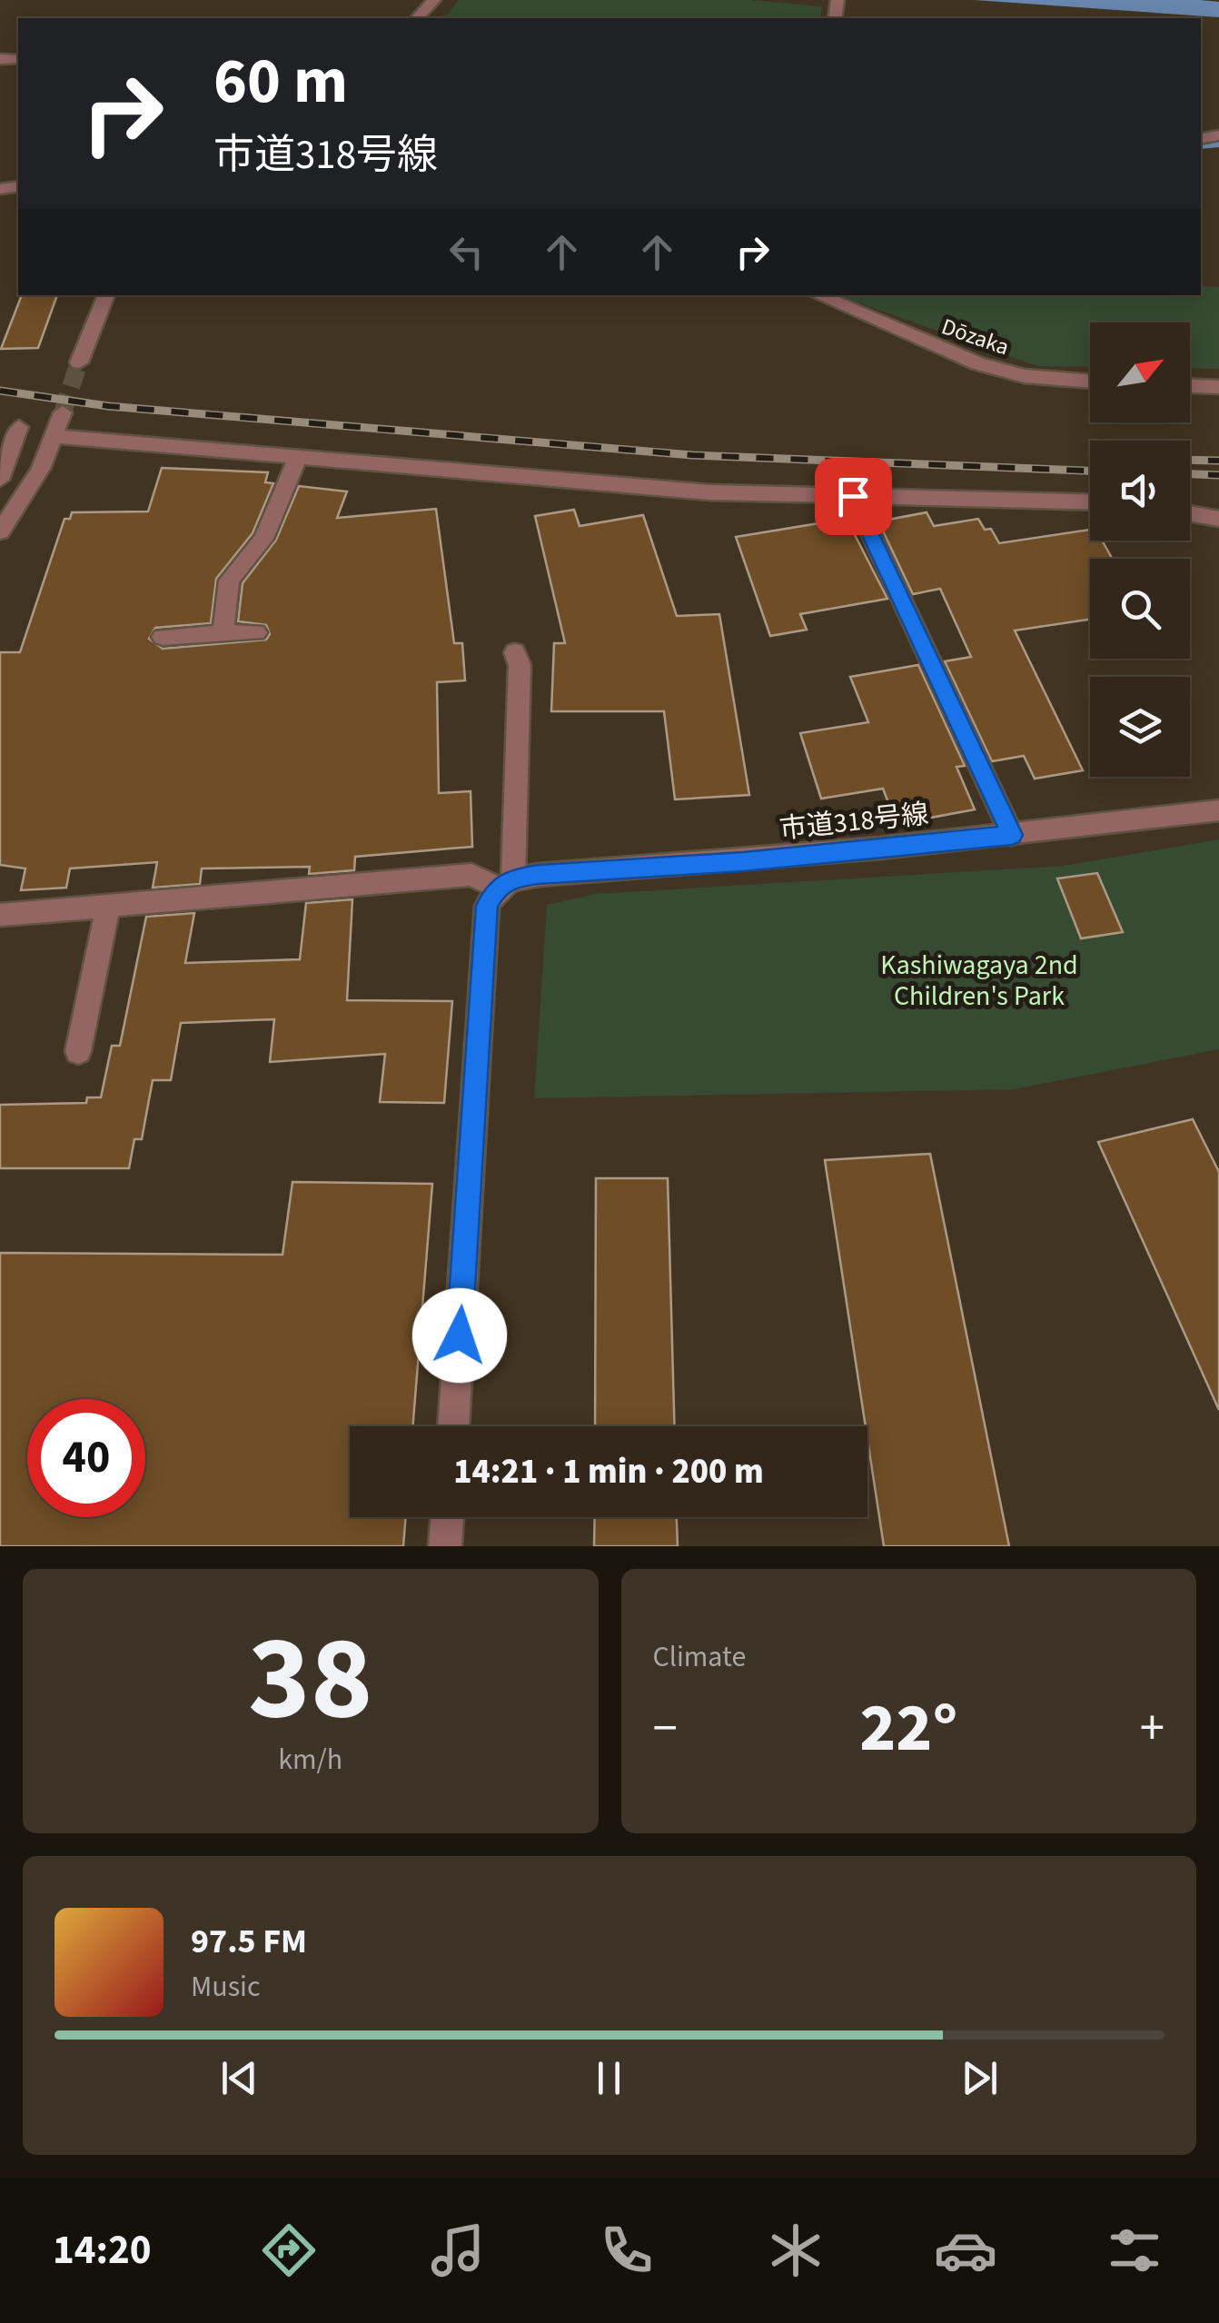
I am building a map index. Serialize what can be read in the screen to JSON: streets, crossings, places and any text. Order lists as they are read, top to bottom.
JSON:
{
  "streets": {
    "street": ["Dōzaka", "市道318号線"]
  },
  "parks": ["Kashiwagaya 2nd Children's Park"],
  "north": "top right",
  "page": {
    "turn": ["60 m", "市道318号線"],
    "limit": "40",
    "trip": "14:21 · 1 min · 200 m",
    "tile": [
      ["38", "km/h"],
      "Climate"
    ],
    "heat": ["−", "22°", "+"],
    "song": ["97.5 FM", "Music"],
    "tabs": "14:20"
  }
}
